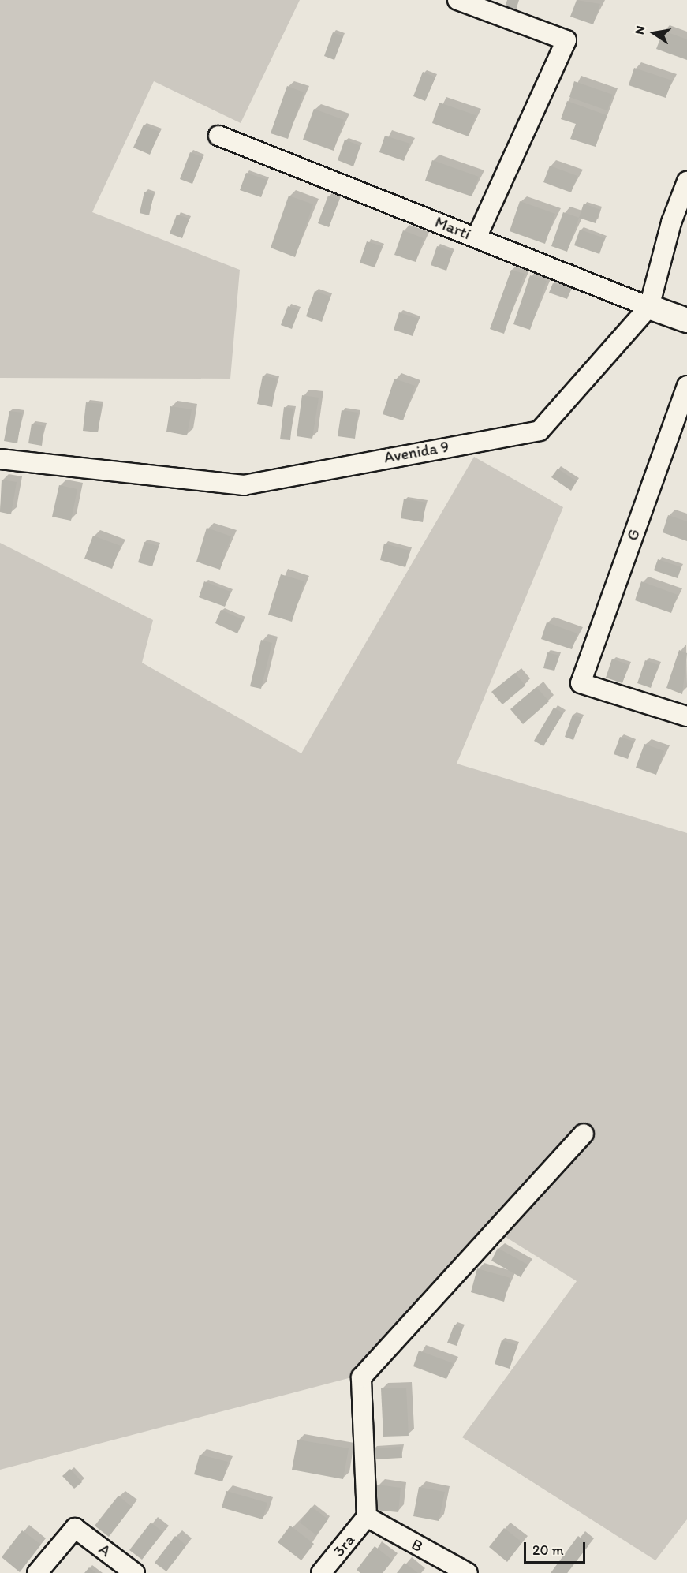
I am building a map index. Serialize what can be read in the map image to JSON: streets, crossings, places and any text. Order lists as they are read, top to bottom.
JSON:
{
  "streets": {
    "street": [
      "Martí",
      "Avenida 9",
      "G",
      "3ra",
      "B",
      "A"
    ]
  },
  "crossings": [
    ["Martí", "Avenida 9"],
    ["3ra", "B"]
  ],
  "scale_bar": "20 m",
  "north": "left"
}
